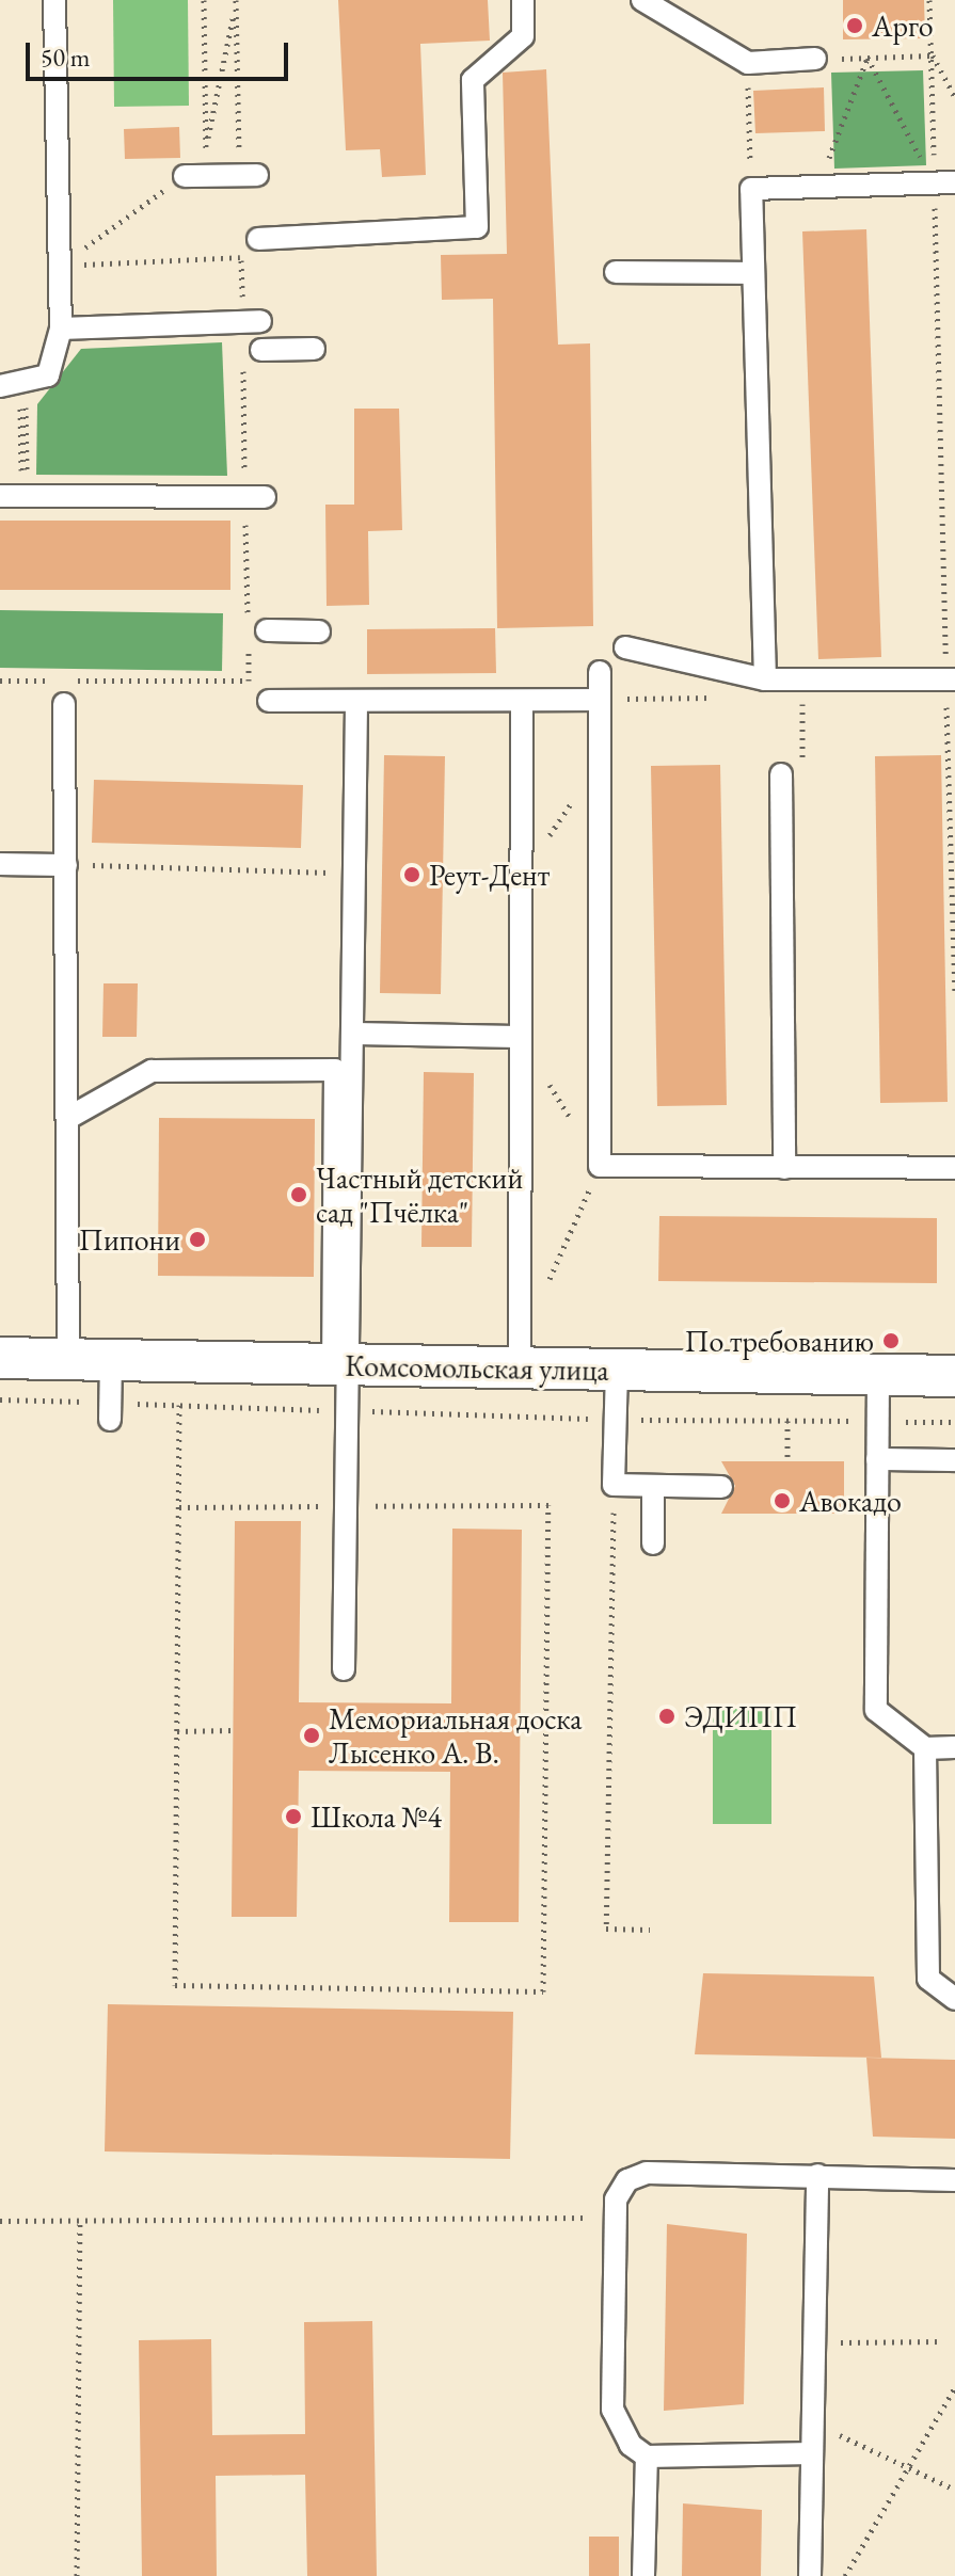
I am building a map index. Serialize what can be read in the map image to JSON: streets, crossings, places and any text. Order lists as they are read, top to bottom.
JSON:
{
  "streets": {
    "street": ["Комсомольская улица"]
  },
  "places": [
    "Арго",
    "Реут-Дент",
    "Частный детский сад \"Пчёлка\"",
    "Пипони",
    "По требованию",
    "Авокадо",
    "ЭДИПП",
    "Мемориальная доска Лысенко А. В.",
    "Школа №4"
  ],
  "scale_bar": "50 m"
}
